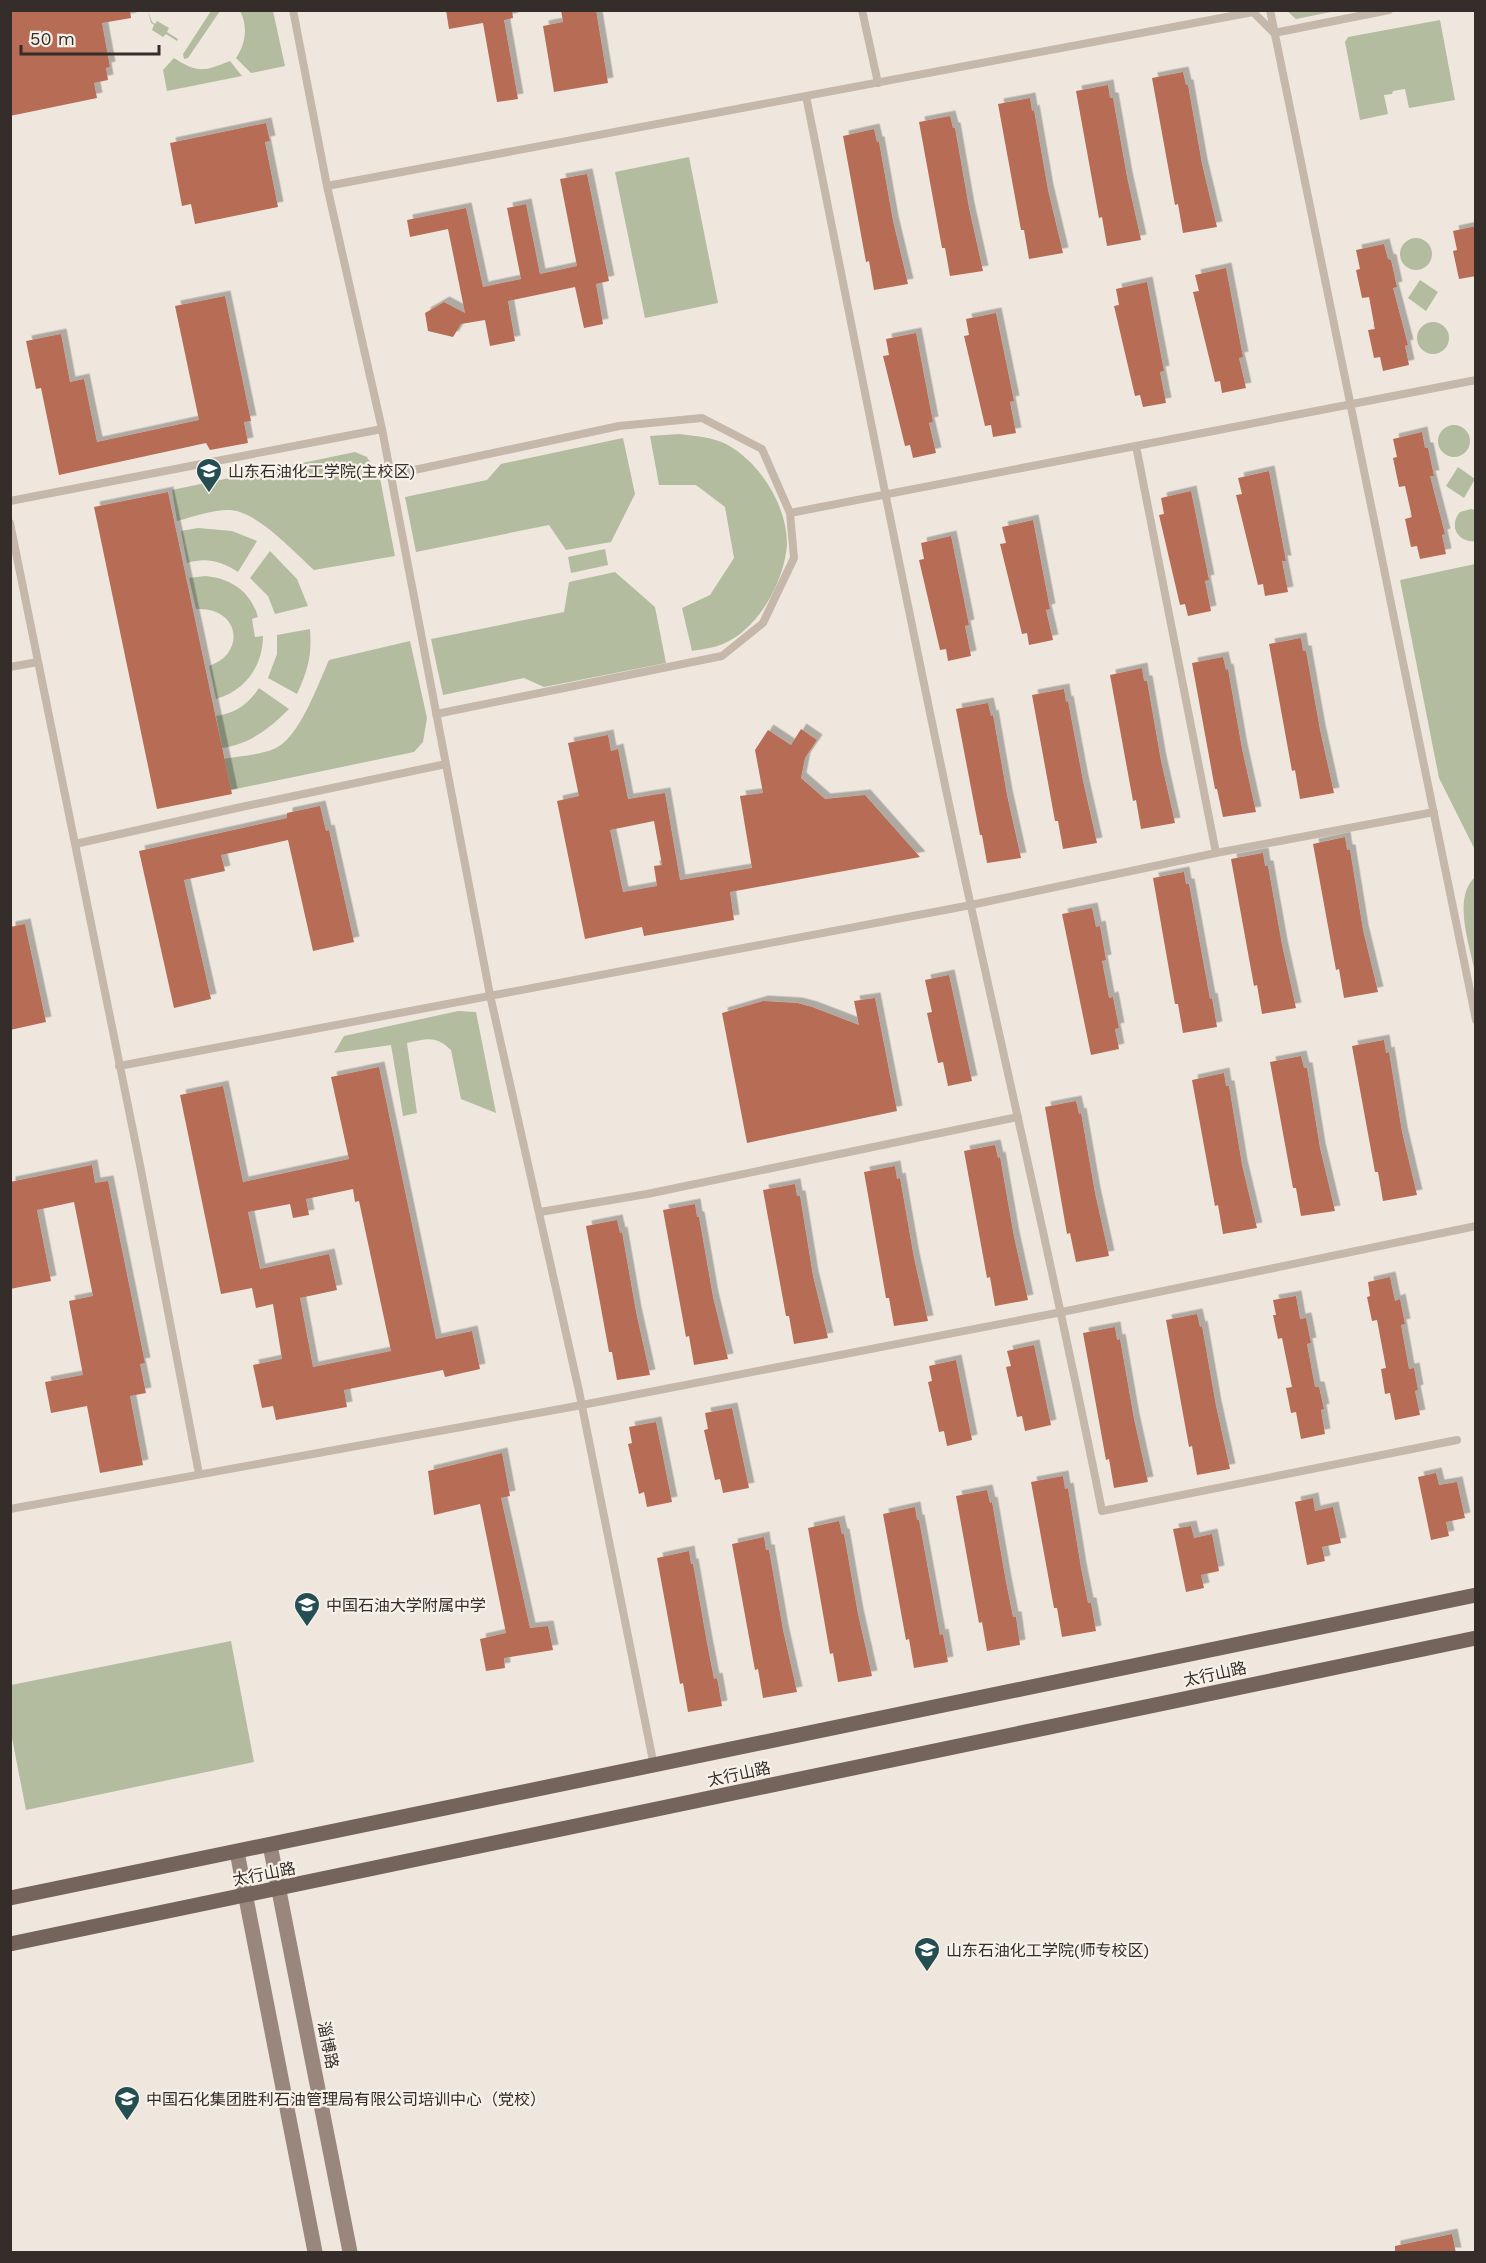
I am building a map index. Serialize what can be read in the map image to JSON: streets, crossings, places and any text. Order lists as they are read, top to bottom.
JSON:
{
  "streets": {
    "main road": ["太行山路", "淄博路"]
  },
  "crossings": [
    ["太行山路", "淄博路"]
  ],
  "places": {
    "school or university": [
      "山东石油化工学院(主校区)",
      "中国石油大学附属中学",
      "山东石油化工学院(师专校区)",
      "中国石化集团胜利石油管理局有限公司培训中心（党校）"
    ]
  },
  "scale_bar": "50 m"
}
